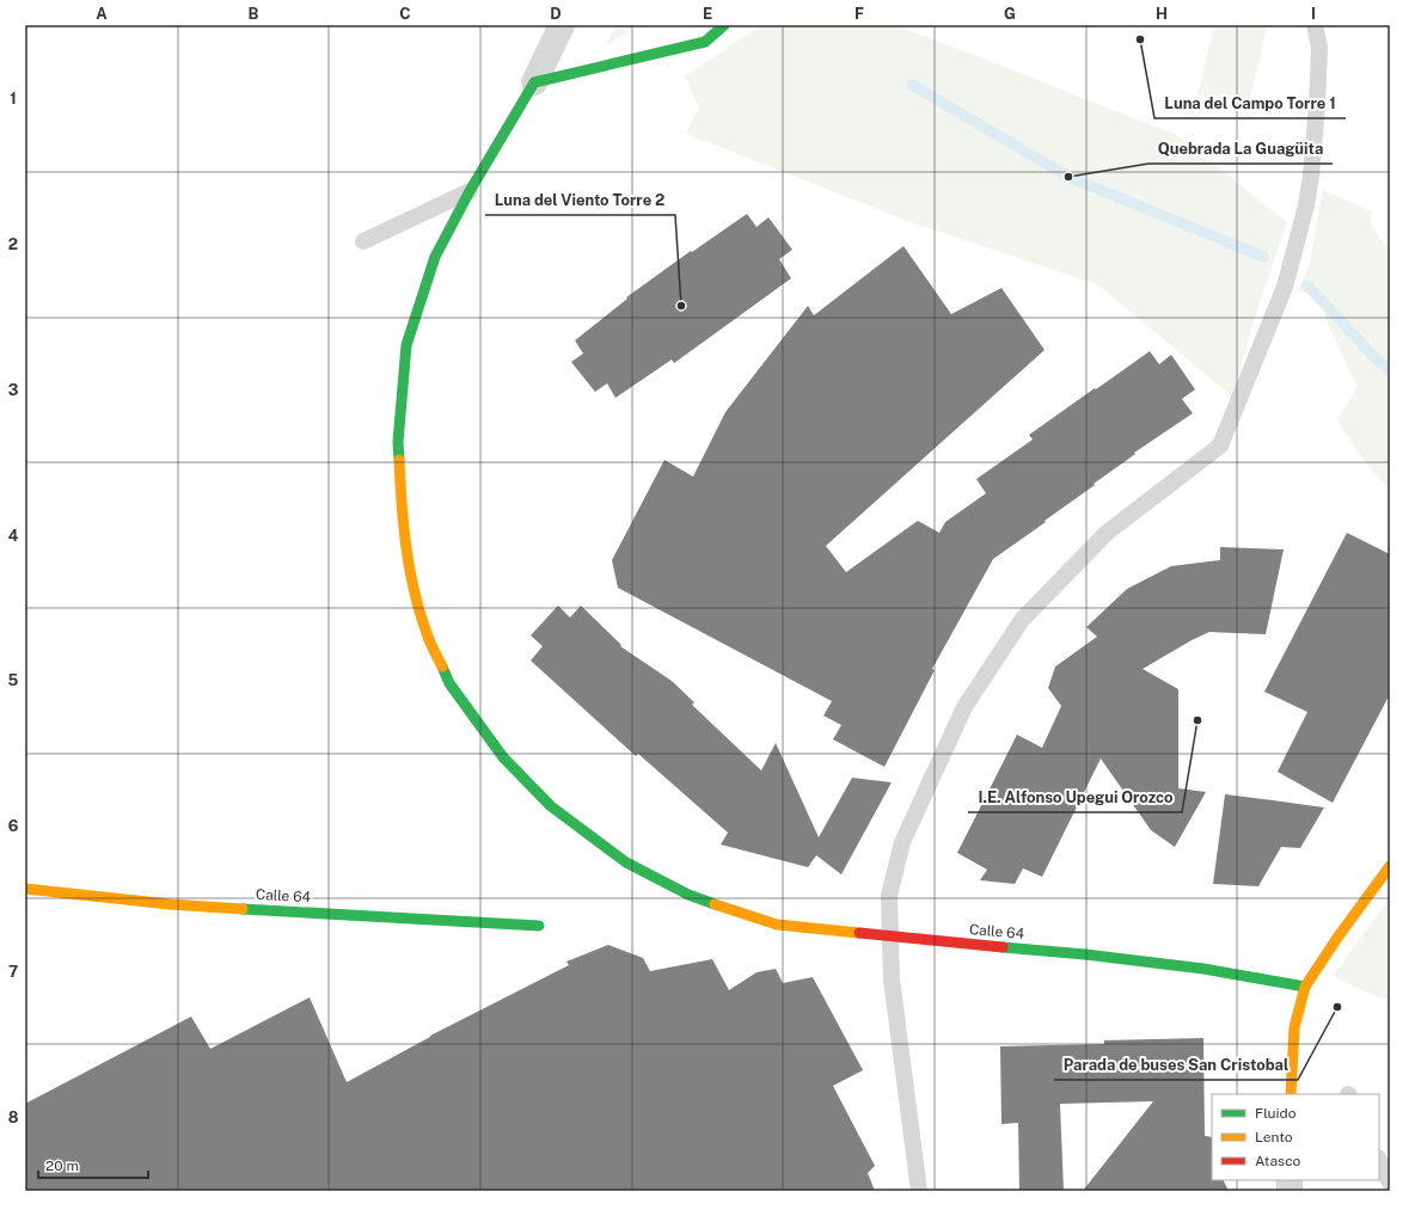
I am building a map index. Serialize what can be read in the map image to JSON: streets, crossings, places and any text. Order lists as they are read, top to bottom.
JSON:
{
  "streets": {
    "street": ["Calle 64"]
  },
  "places": [
    "Luna del Campo Torre 1",
    "Quebrada La Guagüita",
    "Luna del Viento Torre 2",
    "I.E. Alfonso Upegui Orozco",
    "Parada de buses San Cristobal"
  ],
  "legend": ["Fluido", "Lento", "Atasco"],
  "scale_bar": "20 m",
  "grid": {
    "columns": [
      "A",
      "B",
      "C",
      "D",
      "E",
      "F",
      "G",
      "H",
      "I"
    ],
    "rows": [
      "1",
      "2",
      "3",
      "4",
      "5",
      "6",
      "7",
      "8"
    ]
  }
}
